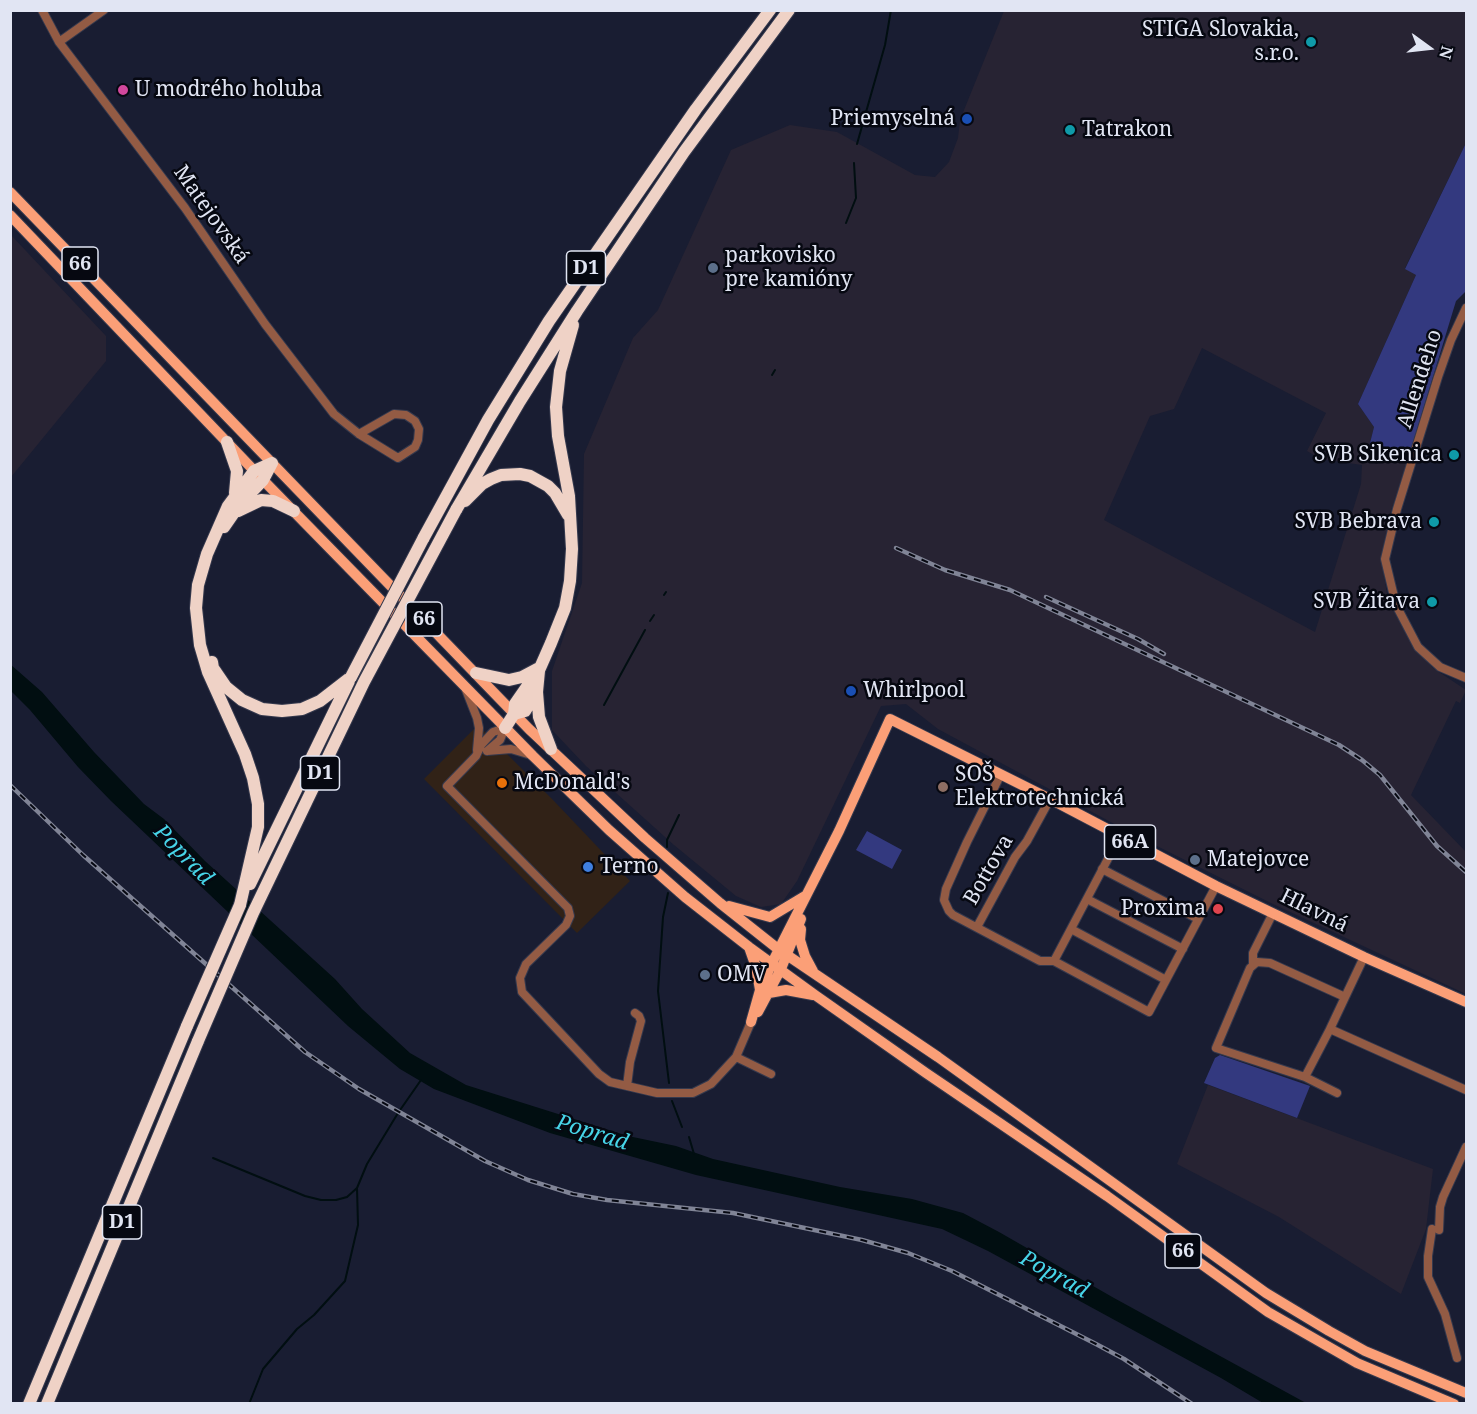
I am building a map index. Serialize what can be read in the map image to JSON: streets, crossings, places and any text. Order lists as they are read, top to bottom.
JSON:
{
  "streets": {
    "highway": ["D1"],
    "main road": ["66", "66A", "Hlavná"],
    "street": ["Matejovská", "Allendeho", "Bottova"]
  },
  "crossings": [
    ["Bottova", "Hlavná"]
  ],
  "water": ["Poprad"],
  "places": [
    "STIGA Slovakia, s.r.o.",
    "U modrého holuba",
    "Priemyselná",
    "Tatrakon",
    "parkovisko pre kamióny",
    "SVB Sikenica",
    "SVB Bebrava",
    "SVB Žitava",
    "Whirlpool",
    "McDonald's",
    "SOŠ Elektrotechnická",
    "Matejovce",
    "Terno",
    "Proxima",
    "OMV"
  ],
  "north": "right"
}
